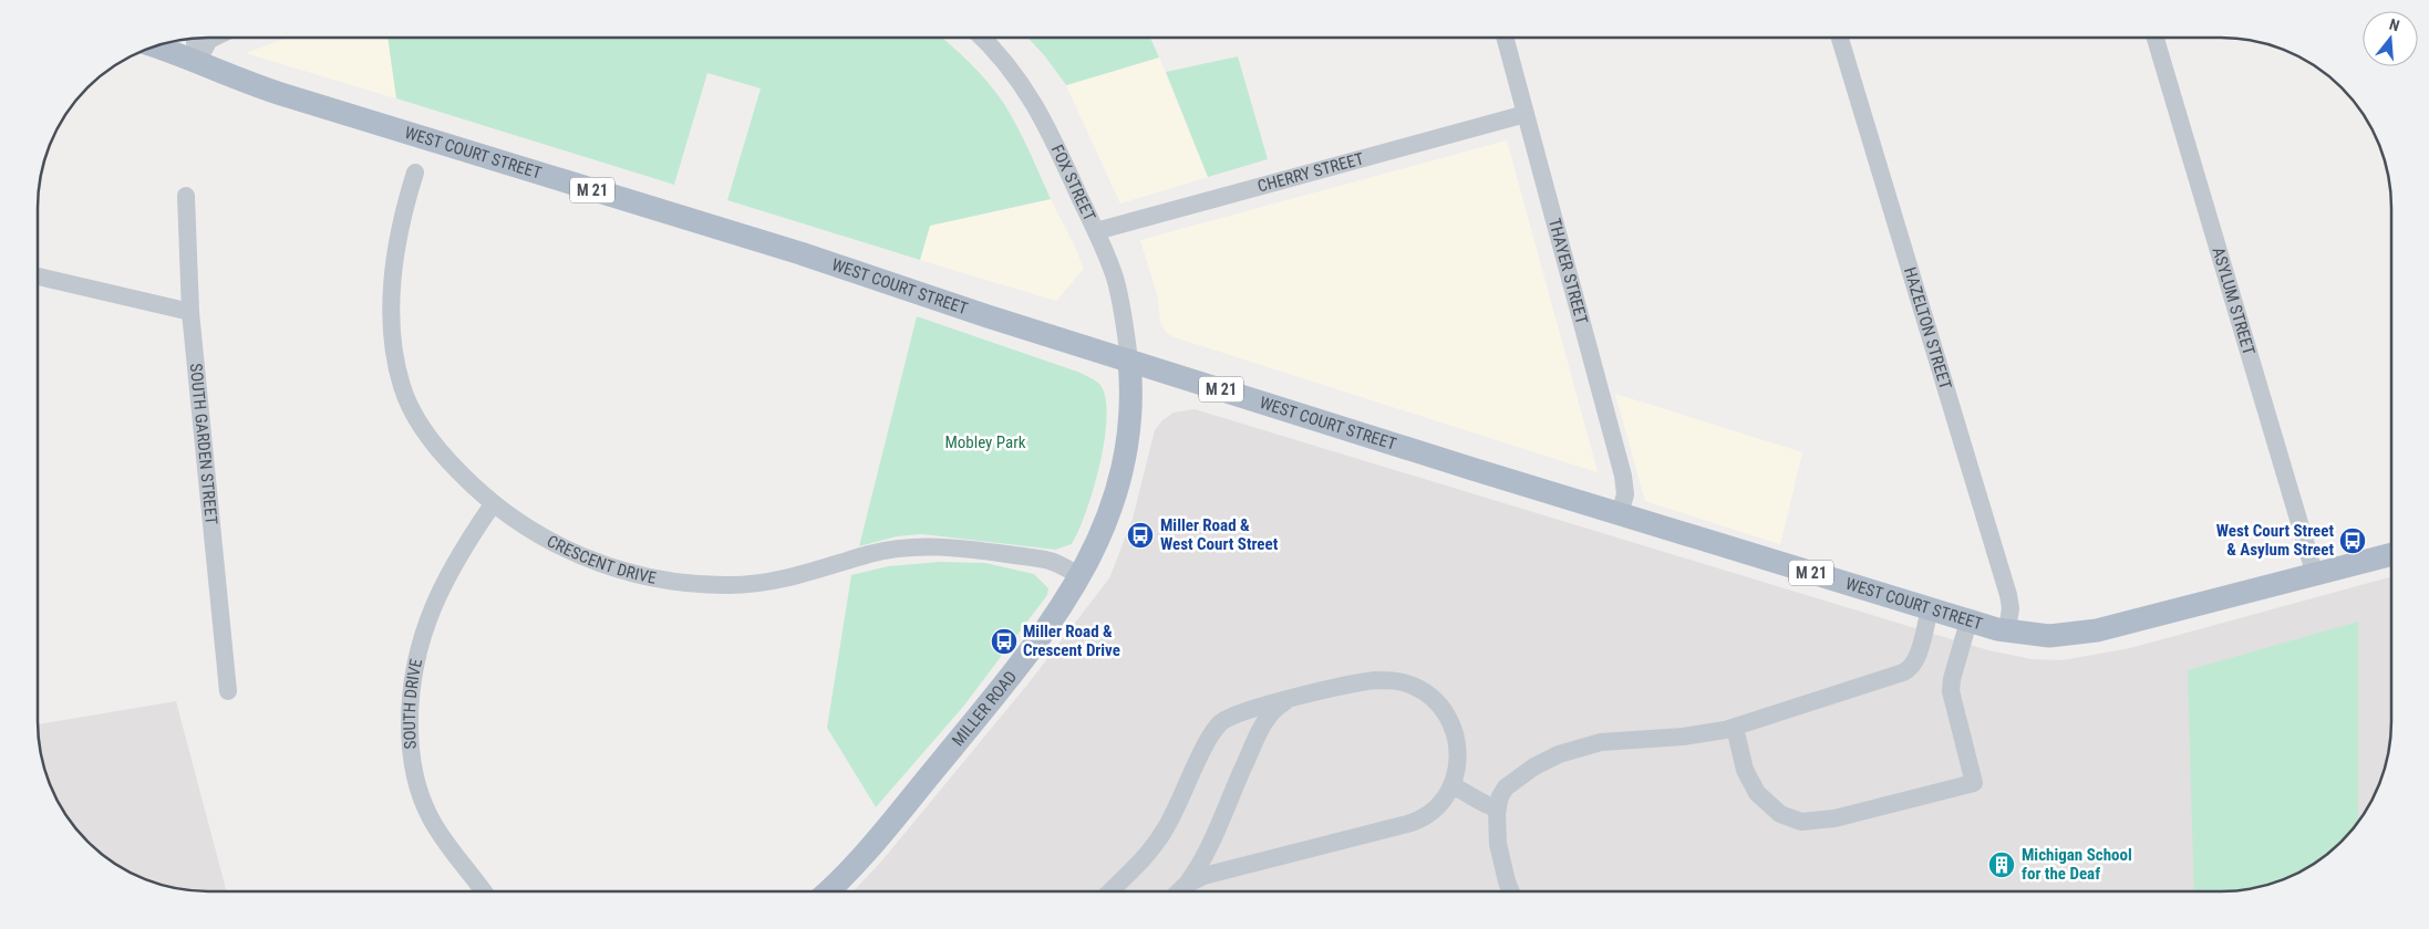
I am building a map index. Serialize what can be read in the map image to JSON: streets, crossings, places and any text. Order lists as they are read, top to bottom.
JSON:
{
  "streets": {
    "main road": ["WEST COURT STREET", "M 21", "MILLER ROAD"],
    "street": [
      "CHERRY STREET",
      "FOX STREET",
      "THAYER STREET",
      "ASYLUM STREET",
      "HAZELTON STREET",
      "SOUTH GARDEN STREET",
      "CRESCENT DRIVE",
      "SOUTH DRIVE"
    ]
  },
  "crossings": [
    ["WEST COURT STREET", "FOX STREET"],
    ["WEST COURT STREET", "THAYER STREET"],
    ["WEST COURT STREET", "ASYLUM STREET"],
    ["WEST COURT STREET", "HAZELTON STREET"],
    ["WEST COURT STREET", "MILLER ROAD"],
    ["CHERRY STREET", "FOX STREET"],
    ["CHERRY STREET", "THAYER STREET"],
    ["FOX STREET", "MILLER ROAD"],
    ["CRESCENT DRIVE", "SOUTH DRIVE"],
    ["CRESCENT DRIVE", "MILLER ROAD"]
  ],
  "parks": ["Mobley Park"],
  "places": {
    "bus stop": ["Miller Road & West Court Street", "West Court Street & Asylum Street", "Miller Road & Crescent Drive"],
    "building": ["Michigan School for the Deaf"]
  },
  "north": "top"
}
